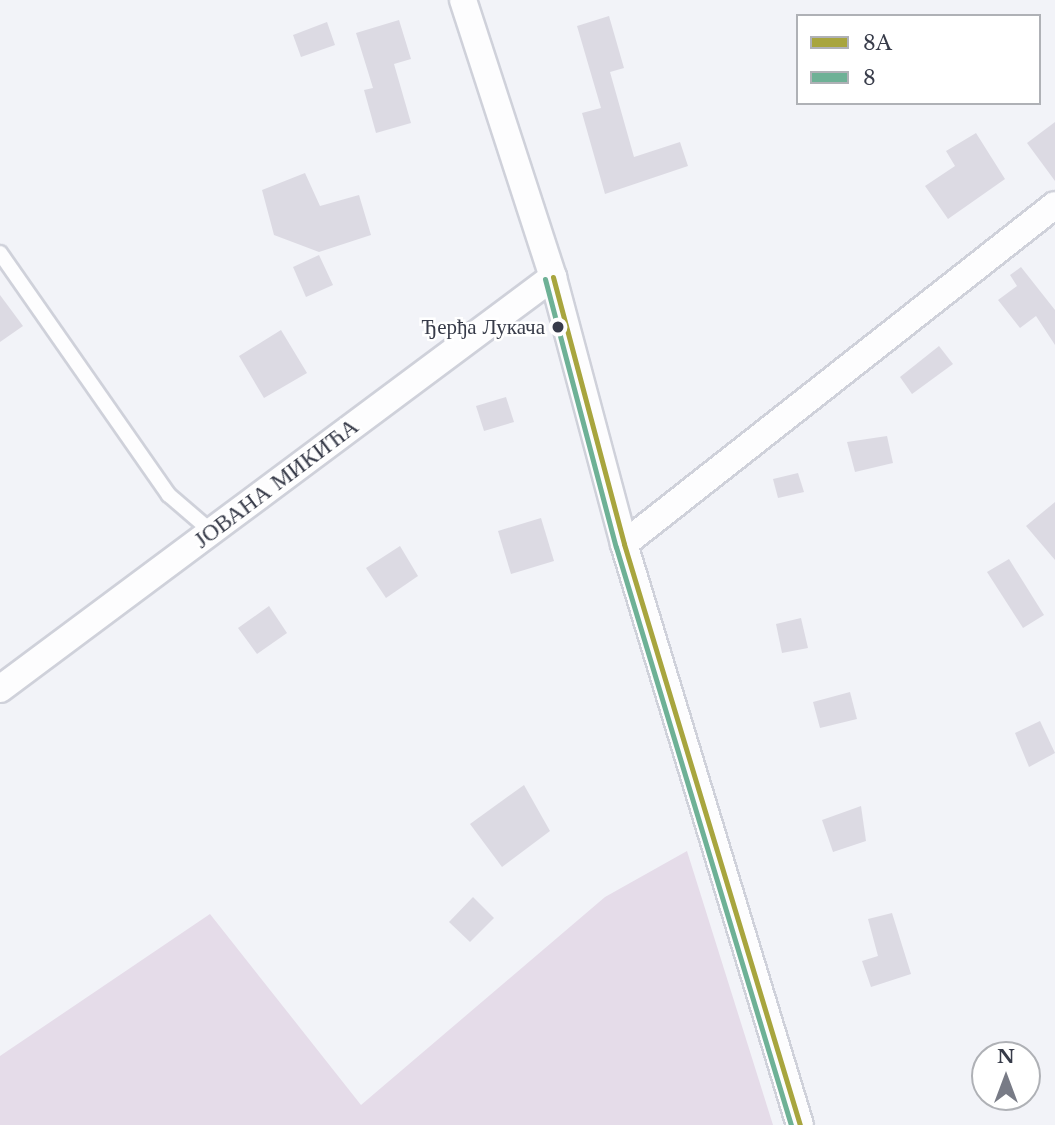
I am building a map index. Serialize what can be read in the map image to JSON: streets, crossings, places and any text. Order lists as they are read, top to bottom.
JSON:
{
  "streets": {
    "street": ["ЈОВАНА МИКИЋА"]
  },
  "places": ["Ђерђа Лукача"],
  "lines": ["transit line 8A", "transit line 8"],
  "legend": ["8A", "8"],
  "north": "top"
}
